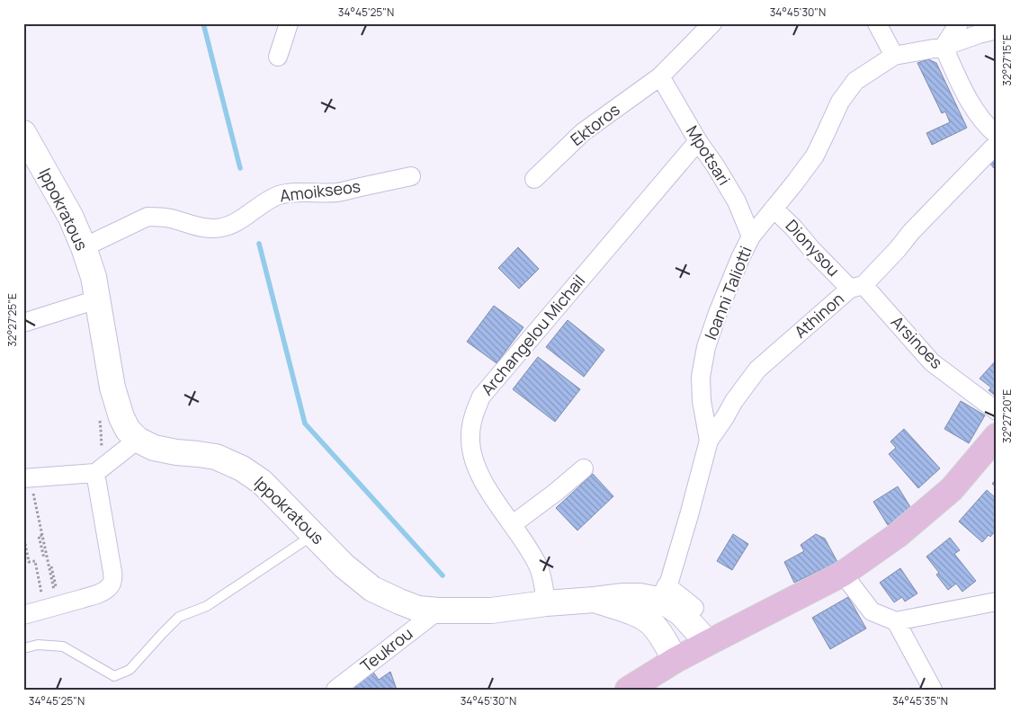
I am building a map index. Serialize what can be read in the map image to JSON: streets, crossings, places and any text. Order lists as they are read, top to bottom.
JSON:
{
  "streets": {
    "street": [
      "Ektoros",
      "Mpotsari",
      "Amoikseos",
      "Ippokratous",
      "Dionysou",
      "Ioanni Taliotti",
      "Athinon",
      "Archangelou Michail",
      "Arsinoes",
      "Teukrou"
    ]
  },
  "crossings": [
    ["Ektoros", "Mpotsari"],
    ["Mpotsari", "Ioanni Taliotti"],
    ["Mpotsari", "Archangelou Michail"],
    ["Amoikseos", "Ippokratous"],
    ["Ippokratous", "Ioanni Taliotti"],
    ["Ippokratous", "Archangelou Michail"],
    ["Ippokratous", "Teukrou"],
    ["Dionysou", "Ioanni Taliotti"],
    ["Dionysou", "Athinon"],
    ["Dionysou", "Arsinoes"],
    ["Ioanni Taliotti", "Athinon"],
    ["Athinon", "Arsinoes"]
  ],
  "coordinates": [
    "34°45'25\"N",
    "34°45'30\"N",
    "32°27'15\"E",
    "32°27'25\"E",
    "32°27'20\"E",
    "34°45'35\"N"
  ]
}
